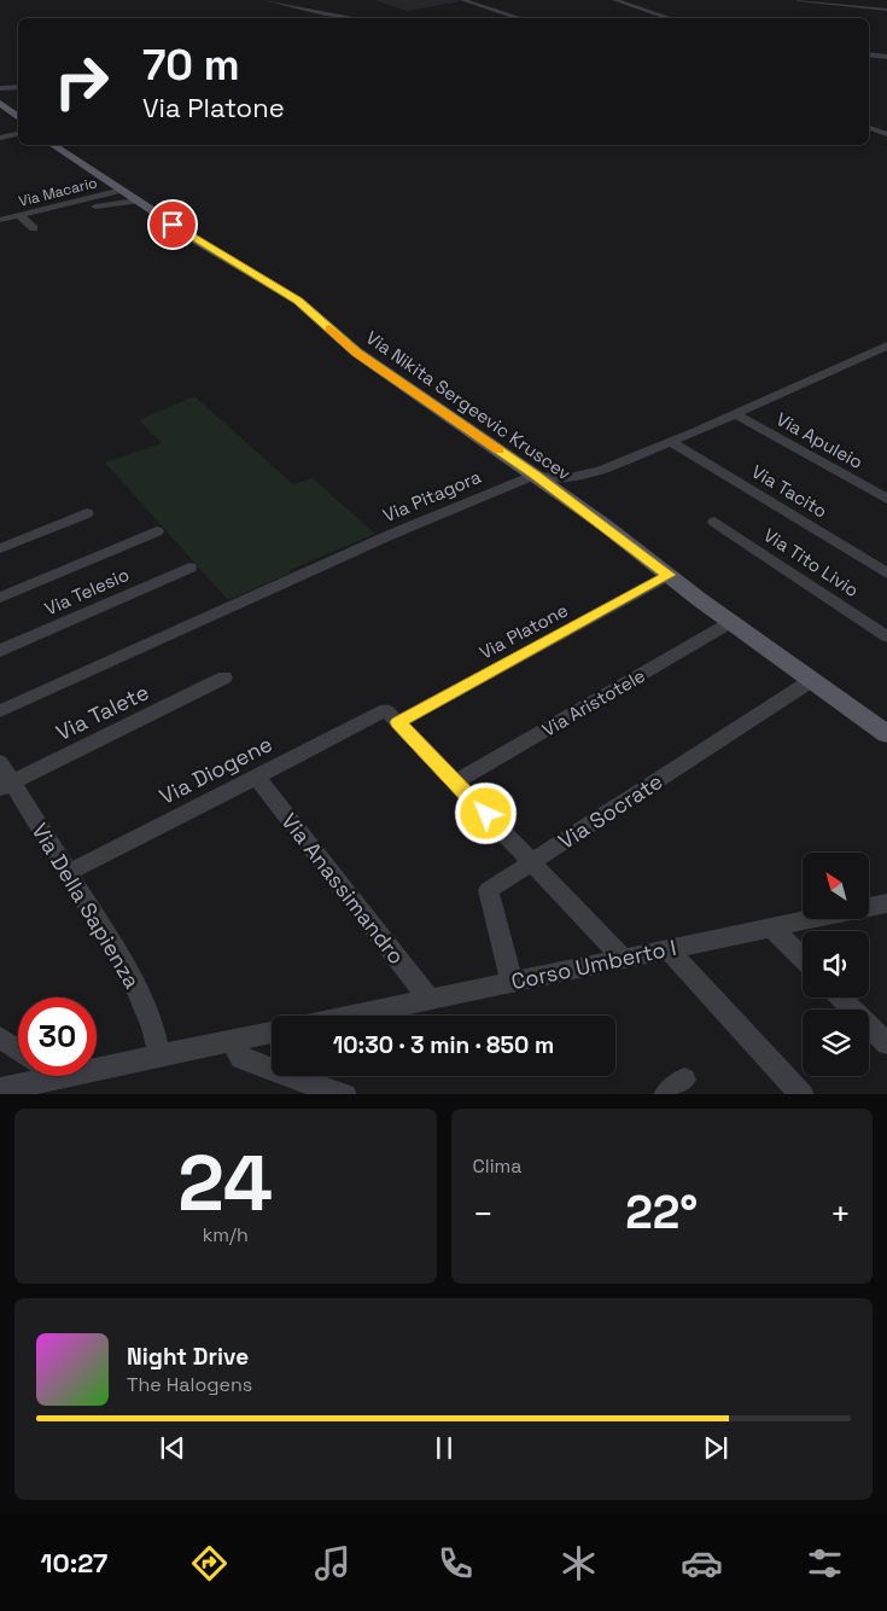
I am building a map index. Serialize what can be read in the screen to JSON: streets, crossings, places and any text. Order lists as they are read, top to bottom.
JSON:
{
  "streets": {
    "main road": ["Via Nikita Sergeevic Kruscev"],
    "street": [
      "Via Macario",
      "Via Apuleio",
      "Via Tacito",
      "Via Pitagora",
      "Via Tito Livio",
      "Via Telesio",
      "Via Platone",
      "Via Aristotele",
      "Via Talete",
      "Via Diogene",
      "Via Socrate",
      "Via Anassimandro",
      "Via Della Sapienza",
      "Corso Umberto I"
    ]
  },
  "crossings": [
    ["Via Macario", "Via Nikita Sergeevic Kruscev"],
    ["Via Nikita Sergeevic Kruscev", "Via Pitagora"],
    ["Via Nikita Sergeevic Kruscev", "Via Platone"],
    ["Via Nikita Sergeevic Kruscev", "Via Aristotele"],
    ["Via Nikita Sergeevic Kruscev", "Via Socrate"],
    ["Via Apuleio", "Via Pitagora"],
    ["Via Tacito", "Via Pitagora"],
    ["Via Platone", "Via Diogene"],
    ["Via Talete", "Via Della Sapienza"],
    ["Via Diogene", "Via Anassimandro"],
    ["Via Diogene", "Via Della Sapienza"],
    ["Via Socrate", "Corso Umberto I"],
    ["Via Anassimandro", "Corso Umberto I"]
  ],
  "north": "top left",
  "page": {
    "turn": ["70 m", "Via Platone"],
    "limit": "30",
    "trip": "10:30 · 3 min · 850 m",
    "tile": [
      ["24", "km/h"],
      "Clima"
    ],
    "heat": ["−", "22°", "+"],
    "song": ["Night Drive", "The Halogens"],
    "tabs": "10:27"
  }
}
